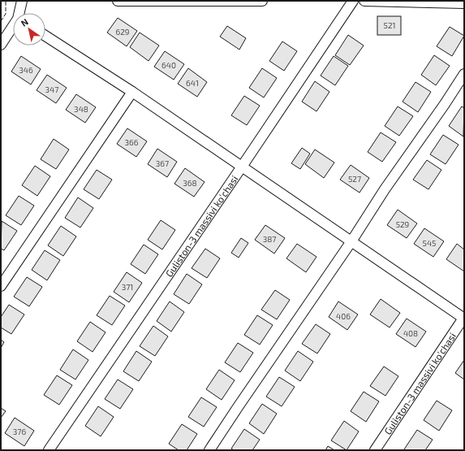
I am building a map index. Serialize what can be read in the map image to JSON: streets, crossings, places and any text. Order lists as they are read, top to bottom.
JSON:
{
  "streets": {
    "street": ["Guliston-3 massivi ko'chasi"]
  },
  "house_numbers": [
    "521",
    "629",
    "640",
    "346",
    "641",
    "347",
    "348",
    "366",
    "367",
    "527",
    "368",
    "529",
    "387",
    "545",
    "371",
    "406",
    "408",
    "376"
  ],
  "north": "top left"
}
